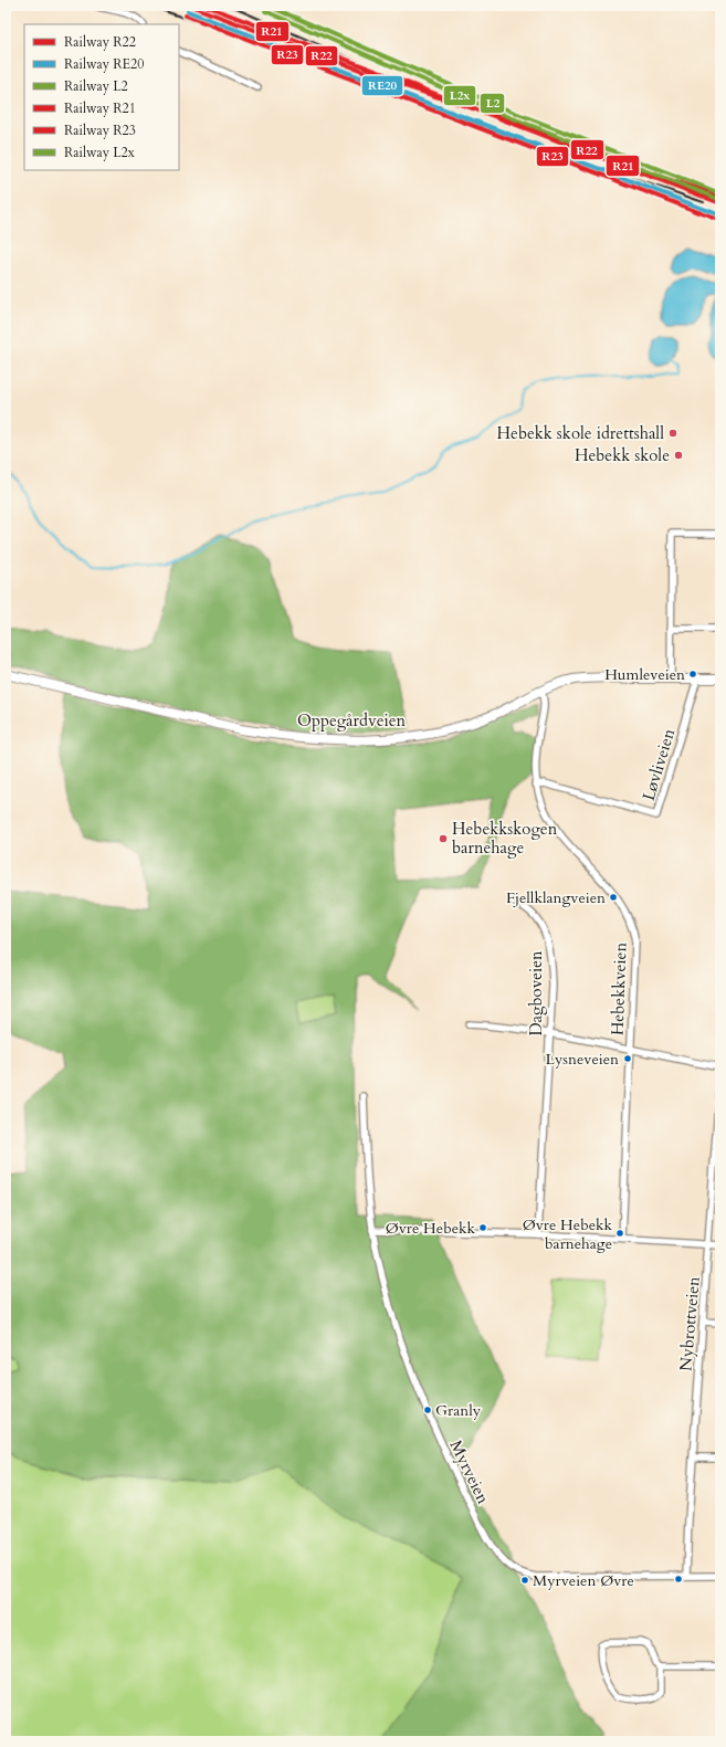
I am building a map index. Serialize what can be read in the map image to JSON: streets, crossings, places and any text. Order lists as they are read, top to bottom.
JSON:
{
  "streets": {
    "main road": ["Oppegårdveien"],
    "street": [
      "Løvliveien",
      "Hebekkveien",
      "Dagboveien",
      "Nybrottveien",
      "Myrveien"
    ]
  },
  "crossings": [
    ["Oppegårdveien", "Løvliveien"],
    ["Oppegårdveien", "Hebekkveien"],
    ["Løvliveien", "Hebekkveien"],
    ["Nybrottveien", "Myrveien"]
  ],
  "places": [
    "Hebekk skole idrettshall",
    "Hebekk skole",
    "Humleveien",
    "Hebekkskogen barnehage",
    "Fjellklangveien",
    "Lysneveien",
    "Øvre Hebekk",
    "Øvre Hebekk barnehage",
    "Granly",
    "Myrveien Øvre"
  ],
  "lines": [
    "rail line R22",
    "rail line L2",
    "rail line R21",
    "rail line RE20",
    "rail line L2x",
    "rail line R23"
  ],
  "legend": [
    "Railway R22",
    "Railway RE20",
    "Railway L2",
    "Railway R21",
    "Railway R23",
    "Railway L2x"
  ]
}
